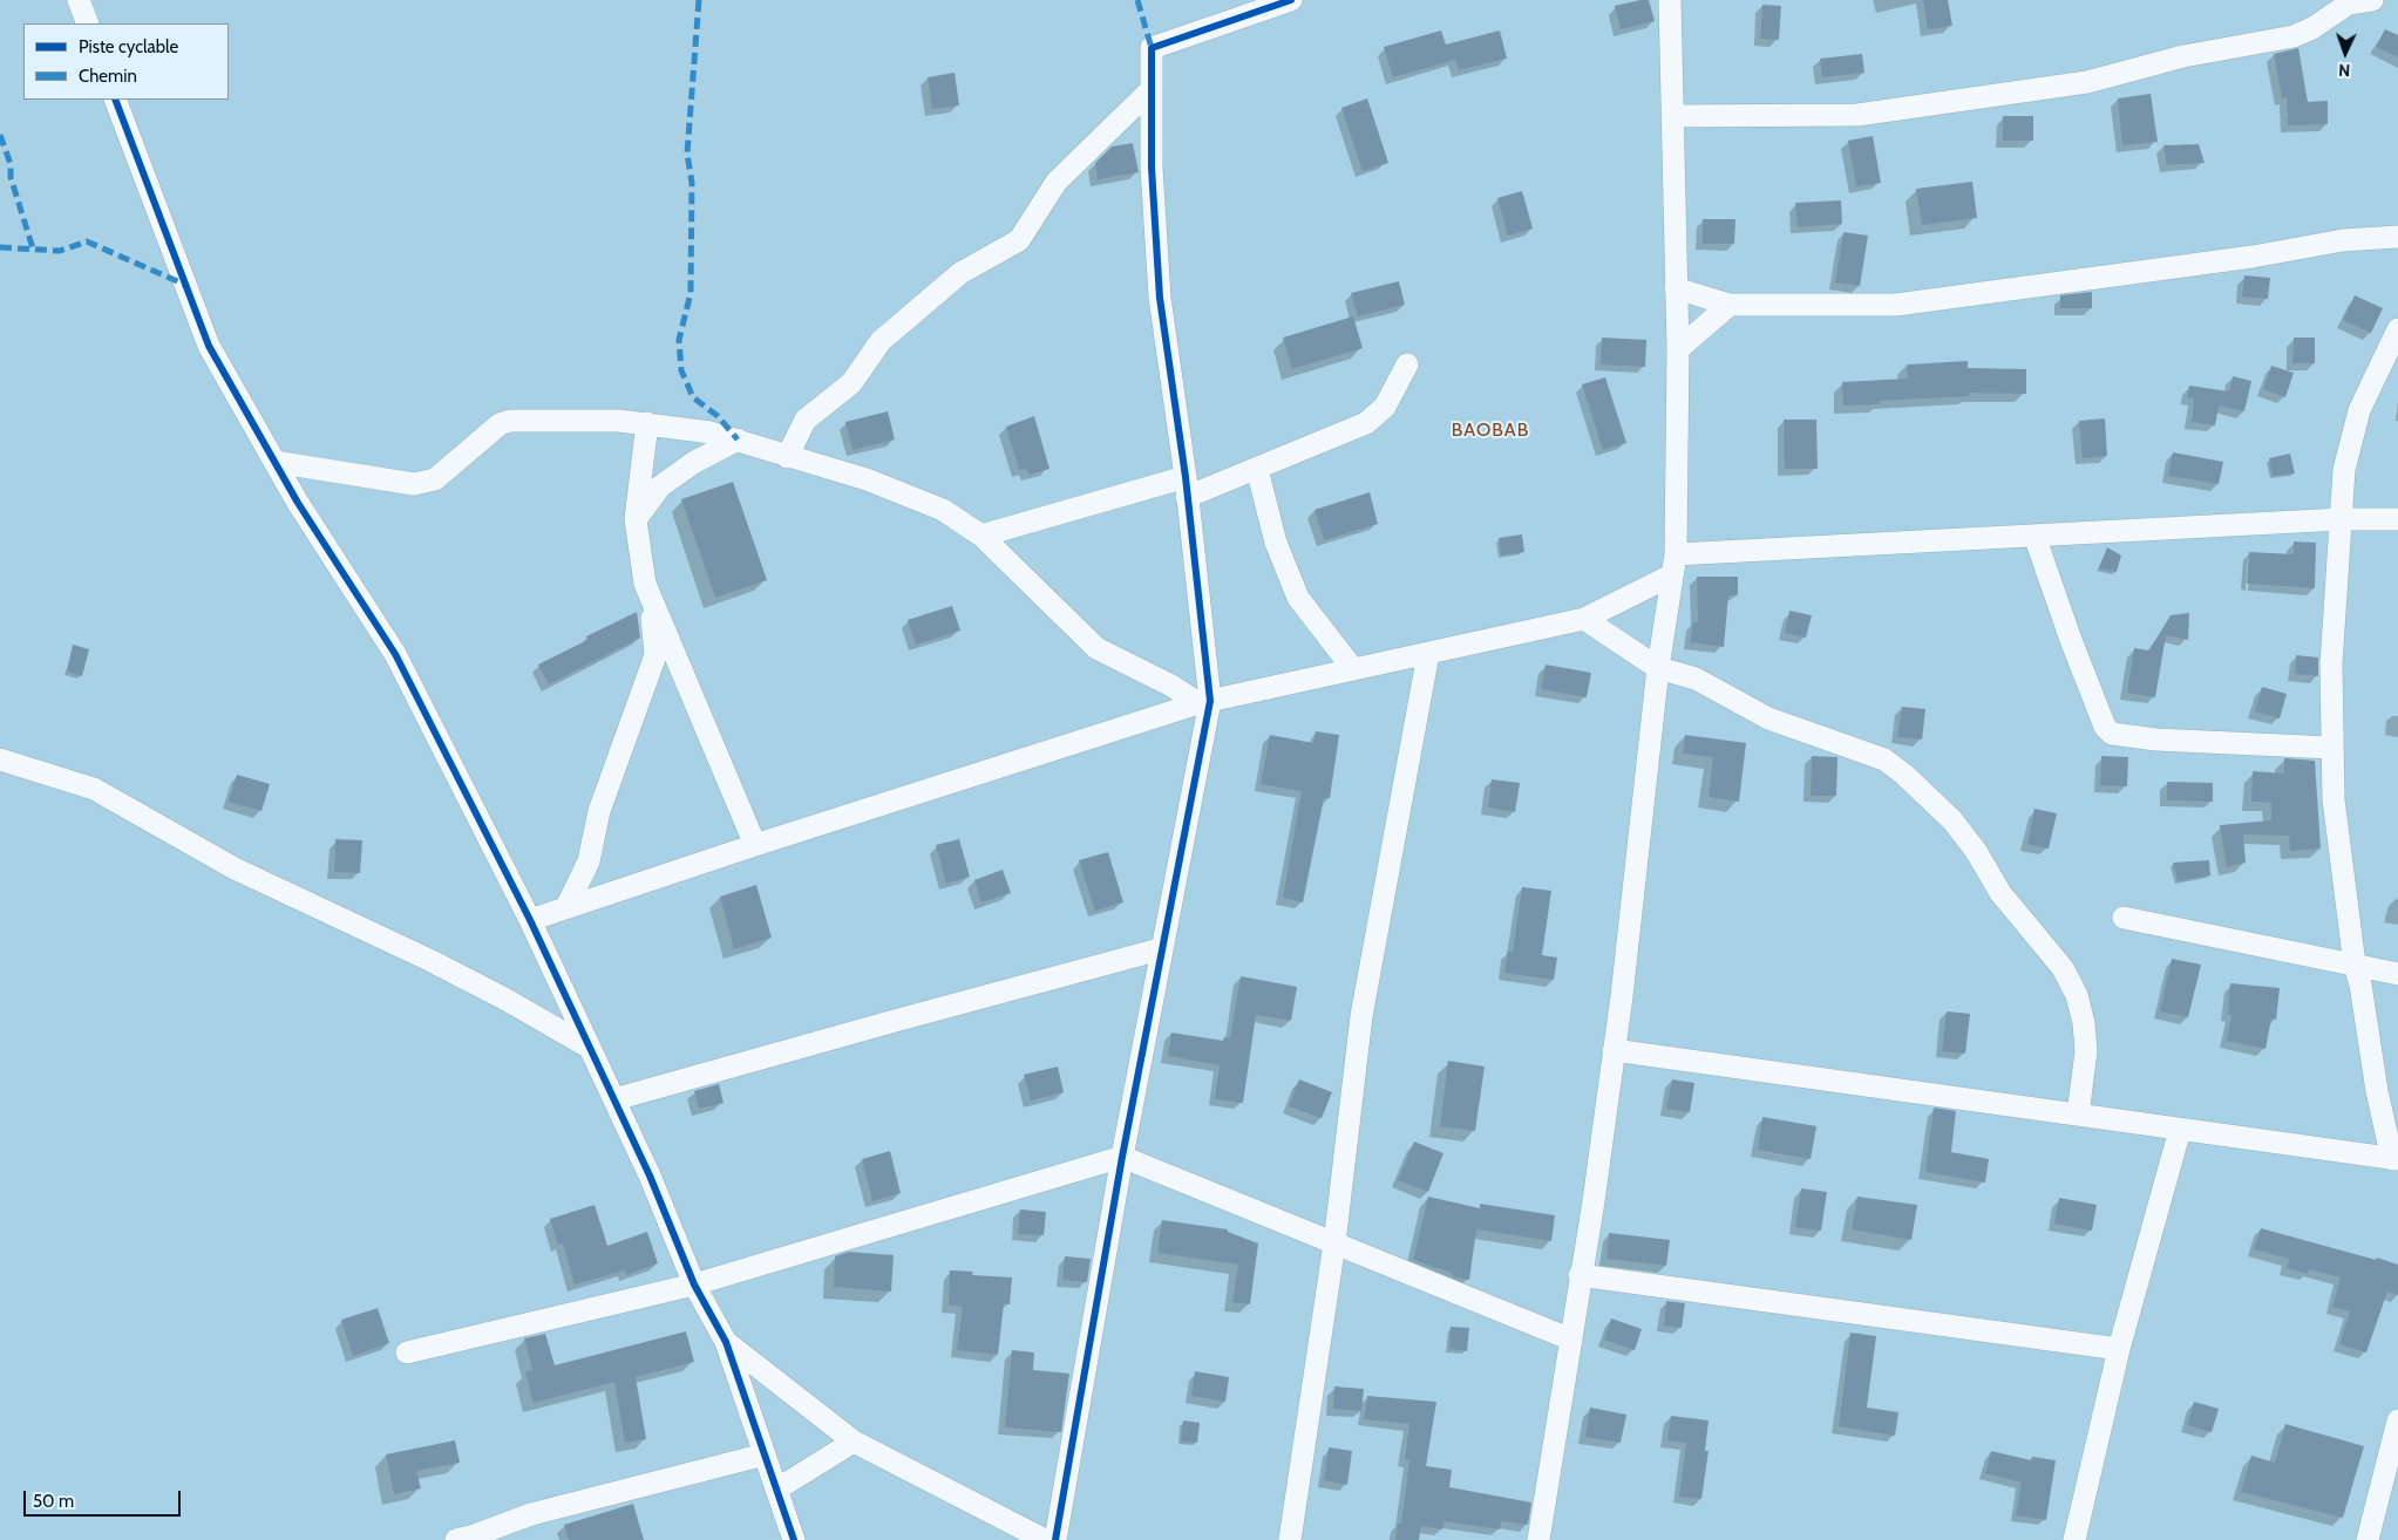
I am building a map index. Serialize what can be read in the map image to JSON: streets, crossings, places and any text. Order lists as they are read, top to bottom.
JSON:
{
  "districts": ["BAOBAB"],
  "legend": ["Piste cyclable", "Chemin"],
  "scale_bar": "50 m",
  "north": "bottom"
}
